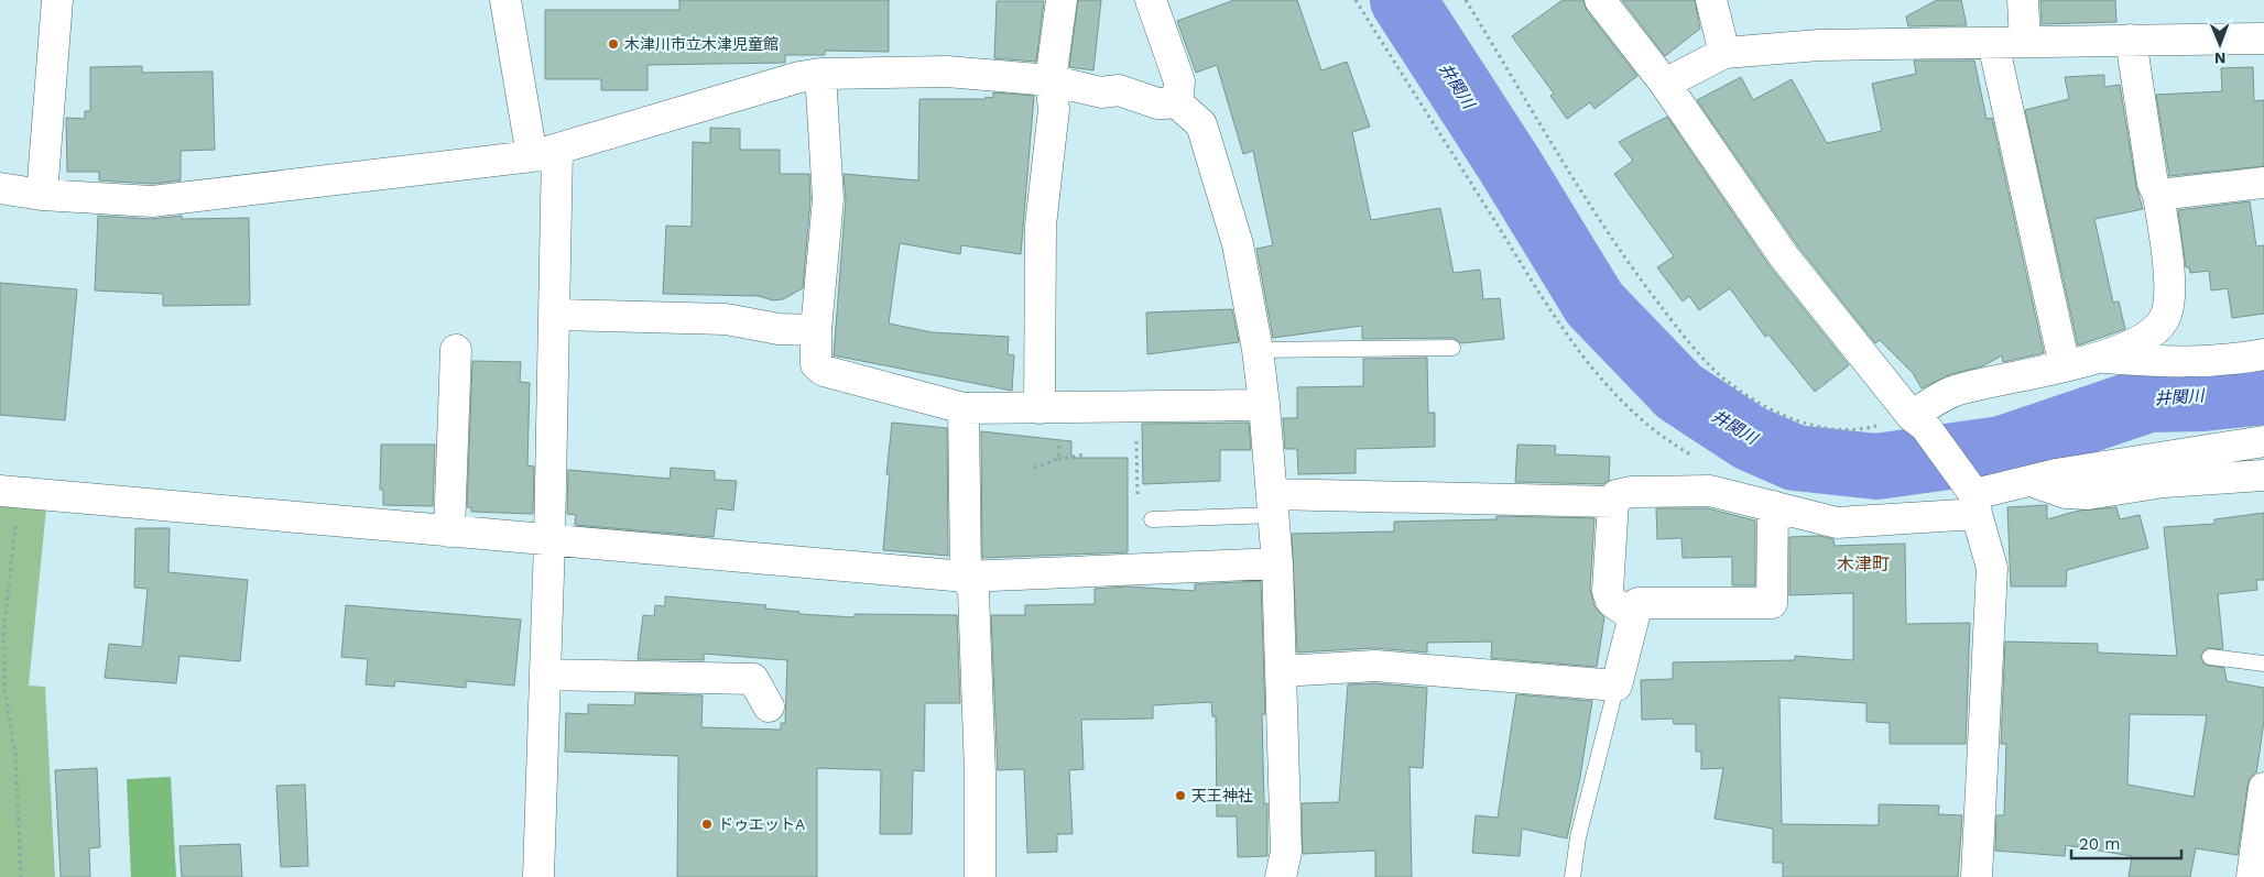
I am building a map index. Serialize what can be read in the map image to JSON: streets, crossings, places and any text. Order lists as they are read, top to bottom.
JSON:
{
  "districts": ["木津町"],
  "water": ["井関川"],
  "places": ["木津川市立木津児童館", "天王神社", "ドゥエットA"],
  "scale_bar": "20 m",
  "north": "bottom"
}
